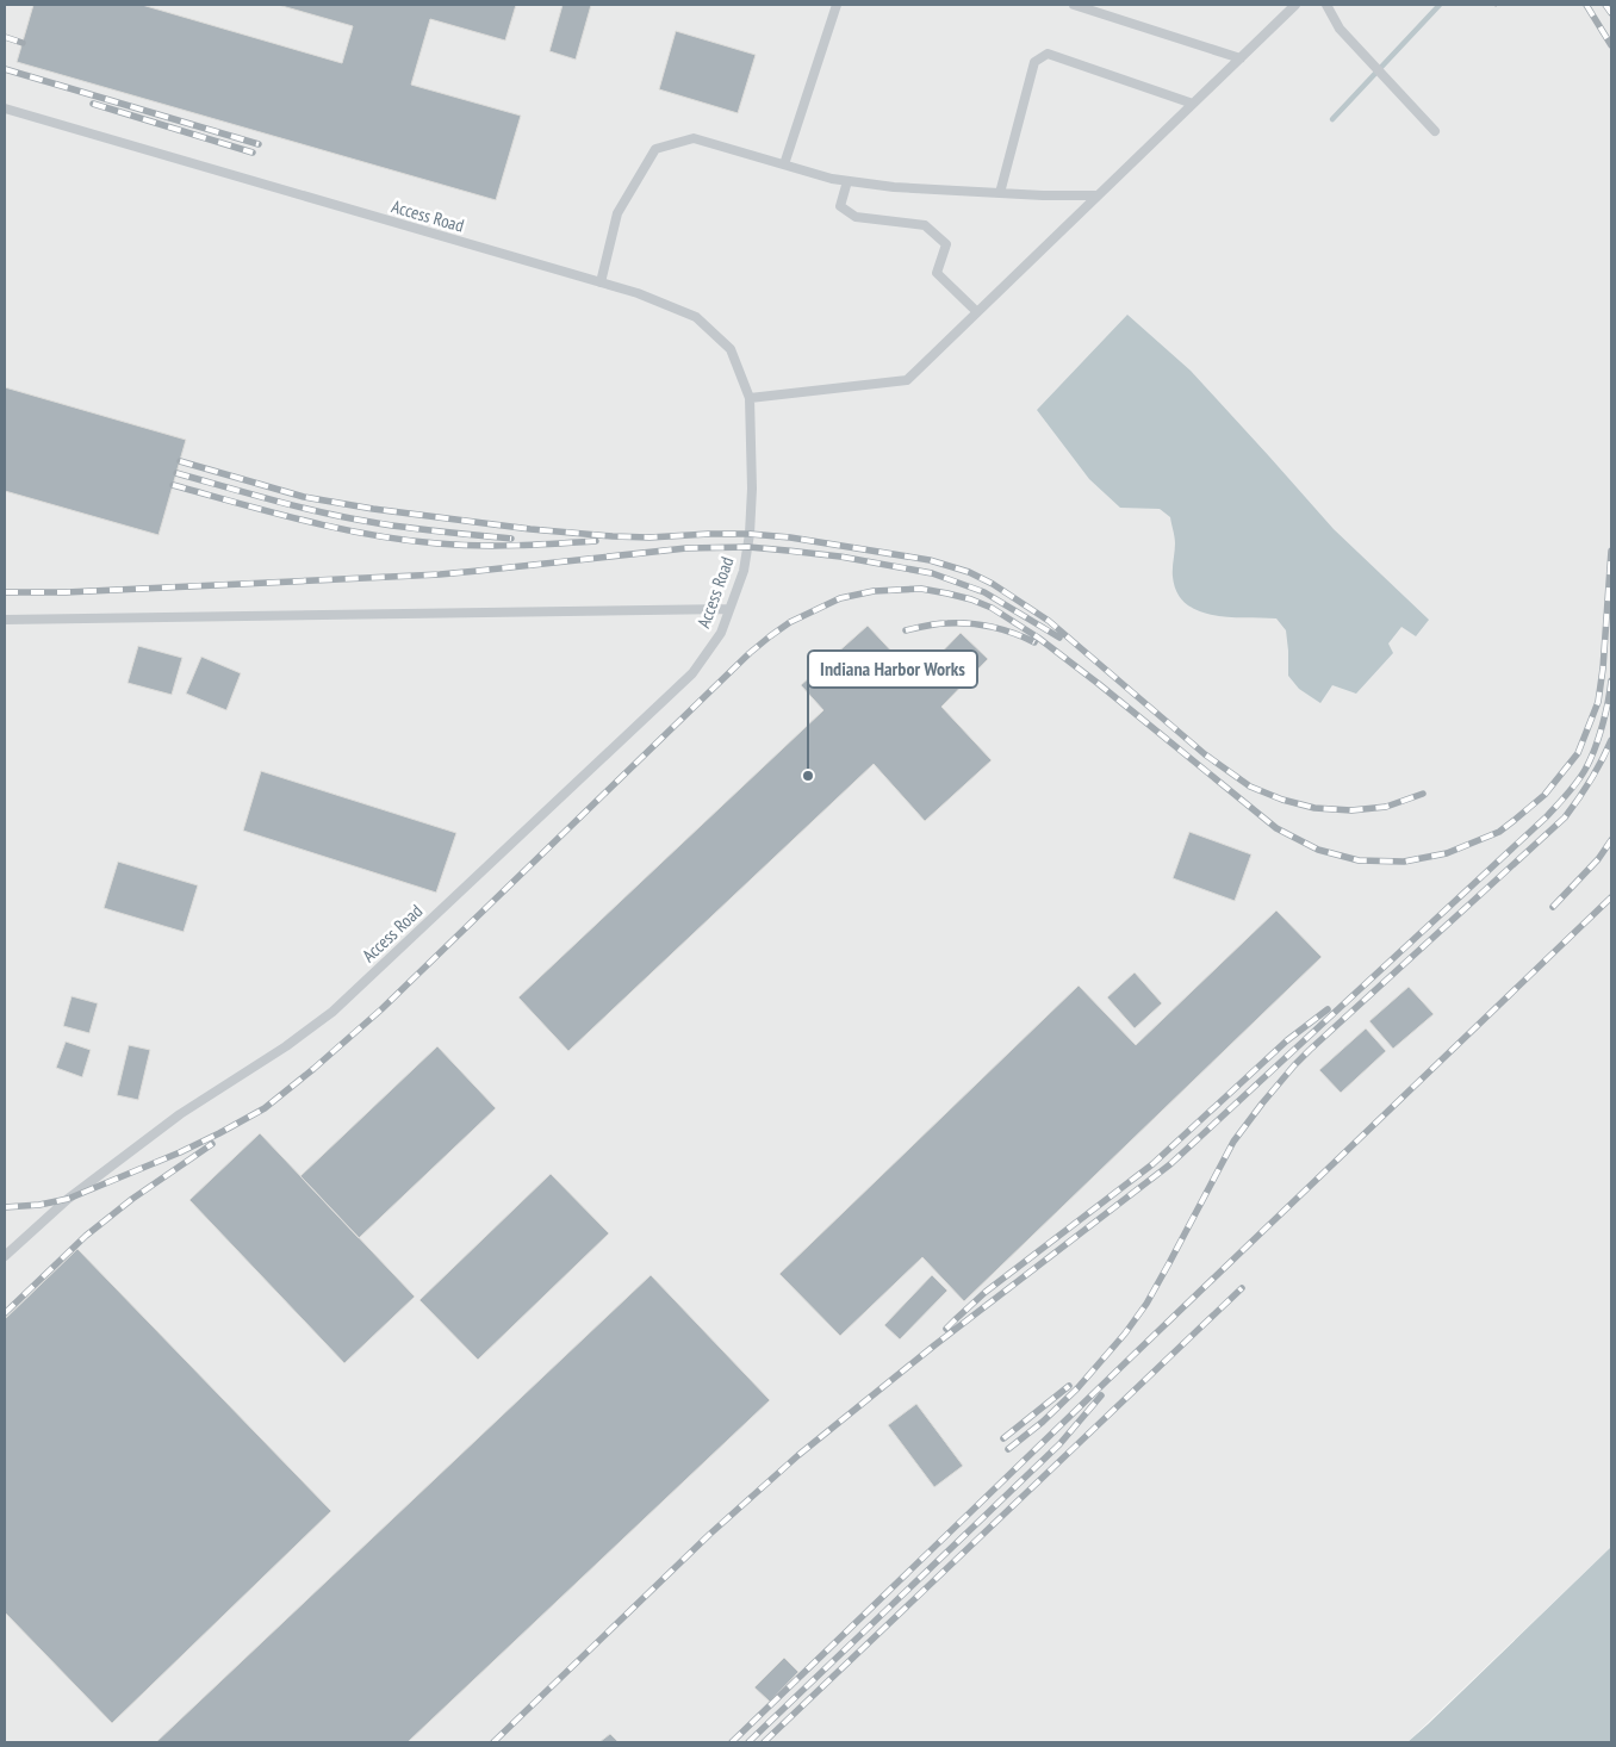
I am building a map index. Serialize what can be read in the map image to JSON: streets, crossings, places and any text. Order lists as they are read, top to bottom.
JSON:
{
  "streets": {
    "lane": ["Access Road"]
  },
  "places": ["Indiana Harbor Works"]
}
